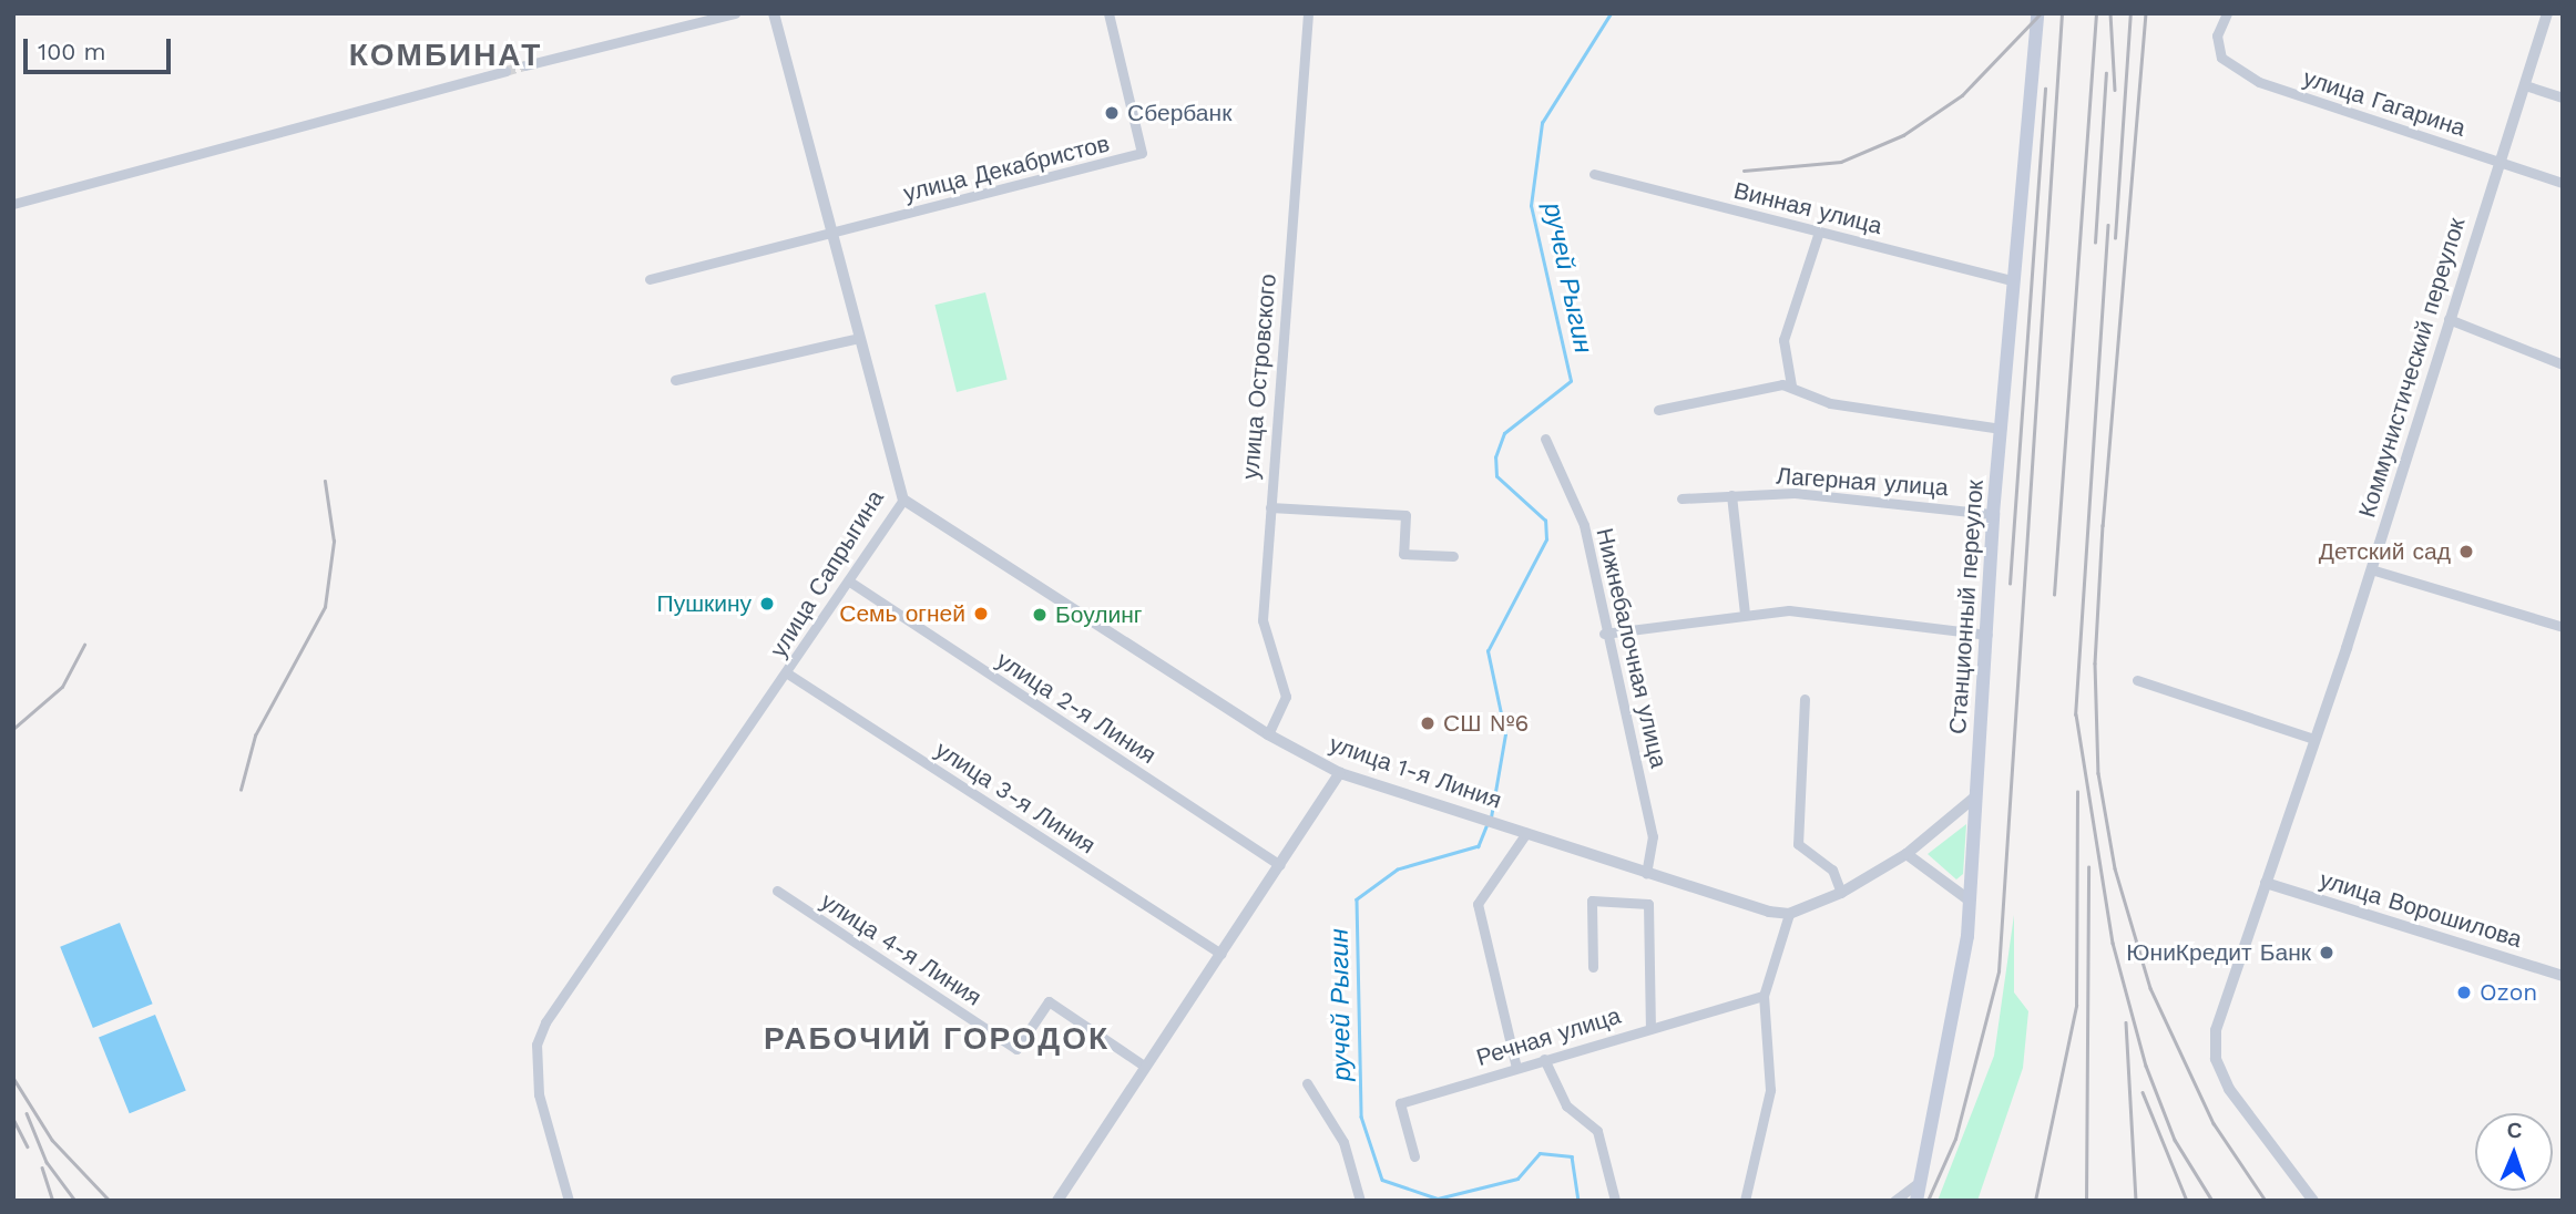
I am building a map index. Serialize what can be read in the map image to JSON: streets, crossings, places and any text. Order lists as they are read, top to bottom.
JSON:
{
  "streets": {
    "main road": ["Станционный переулок"],
    "street": [
      "улица Гагарина",
      "улица Декабристов",
      "Винная улица",
      "Коммунистический переулок",
      "улица Островского",
      "Лагерная улица",
      "улица Сапрыгина",
      "Нижнебалочная улица",
      "улица 2-я Линия",
      "улица 1-я Линия",
      "улица 3-я Линия",
      "улица Ворошилова",
      "улица 4-я Линия",
      "Речная улица"
    ]
  },
  "crossings": [
    ["улица Гагарина", "Коммунистический переулок"],
    ["улица Декабристов", "улица Сапрыгина"],
    ["Винная улица", "Станционный переулок"],
    ["Коммунистический переулок", "улица Ворошилова"],
    ["улица Островского", "улица 1-я Линия"],
    ["Лагерная улица", "Станционный переулок"],
    ["улица Сапрыгина", "улица 2-я Линия"],
    ["улица Сапрыгина", "улица 1-я Линия"],
    ["улица Сапрыгина", "улица 3-я Линия"],
    ["Нижнебалочная улица", "улица 1-я Линия"]
  ],
  "districts": ["КОМБИНАТ", "РАБОЧИЙ ГОРОДОК"],
  "water": ["ручей Рыгин"],
  "places": [
    "Сбербанк",
    "Детский сад",
    "Пушкину",
    "Семь огней",
    "Боулинг",
    "СШ №6",
    "ЮниКредит Банк",
    "Ozon"
  ],
  "scale_bar": "100 m",
  "north": "top"
}
